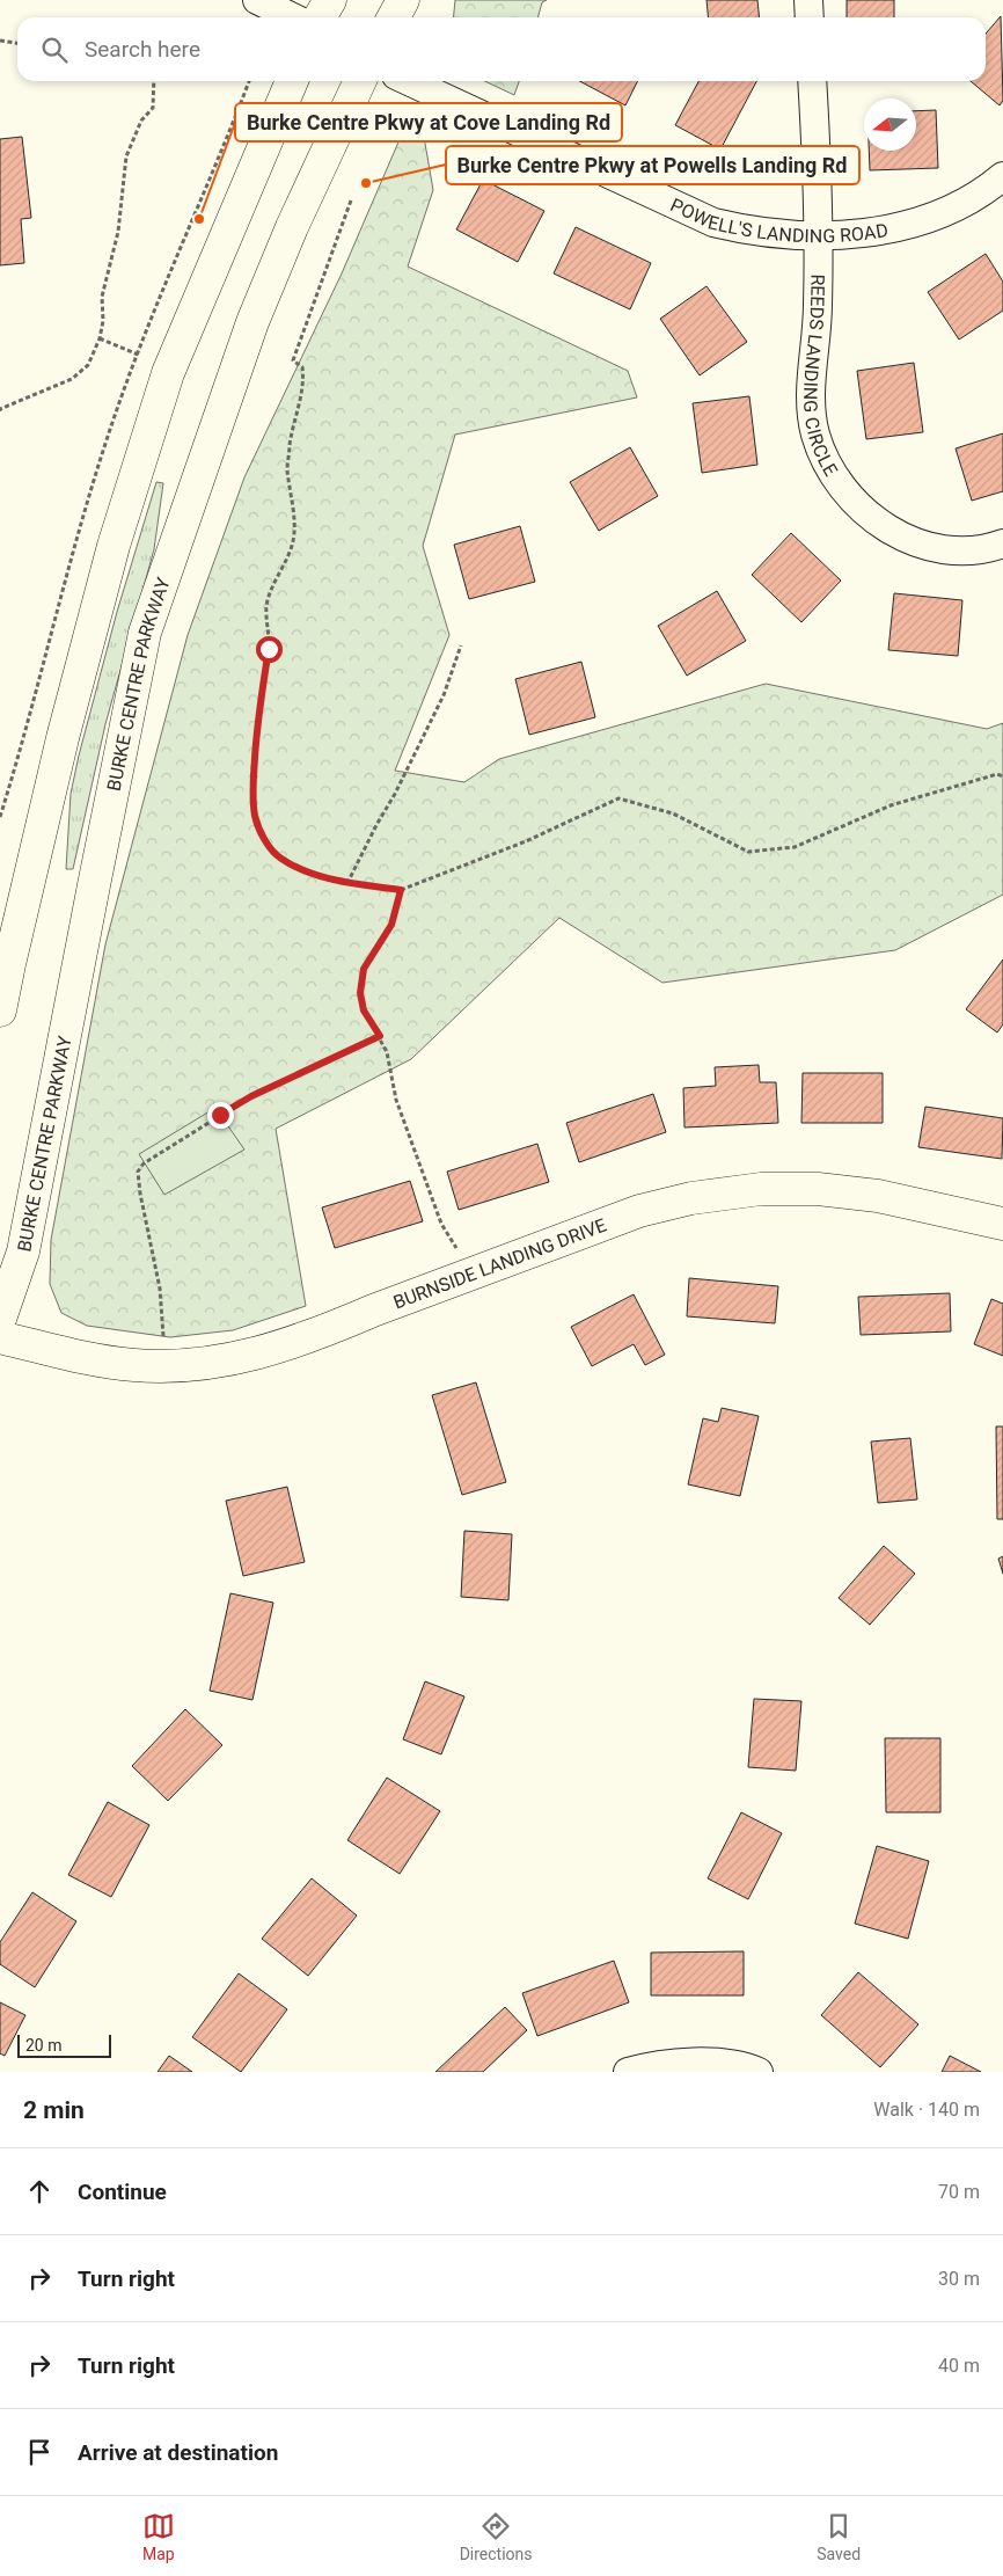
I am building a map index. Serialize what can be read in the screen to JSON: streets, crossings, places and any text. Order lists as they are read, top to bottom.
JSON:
{
  "streets": {
    "main road": ["BURKE CENTRE PARKWAY", "BURNSIDE LANDING DRIVE"],
    "street": ["POWELL'S LANDING ROAD", "REEDS LANDING CIRCLE"]
  },
  "crossings": [
    ["POWELL'S LANDING ROAD", "REEDS LANDING CIRCLE"]
  ],
  "places": ["Burke Centre Pkwy at Powells Landing Rd", "Burke Centre Pkwy at Cove Landing Rd"],
  "scale_bar": "20 m",
  "north": "left",
  "page": {
    "search": "Search here",
    "scale": "20 m",
    "heading": ["2 min", "Walk · 140 m"],
    "list": [
      ["Continue", "70 m"],
      ["Turn right", "30 m"],
      ["Turn right", "40 m"],
      "Arrive at destination"
    ],
    "nav": ["Map", "Directions", "Saved"]
  }
}
